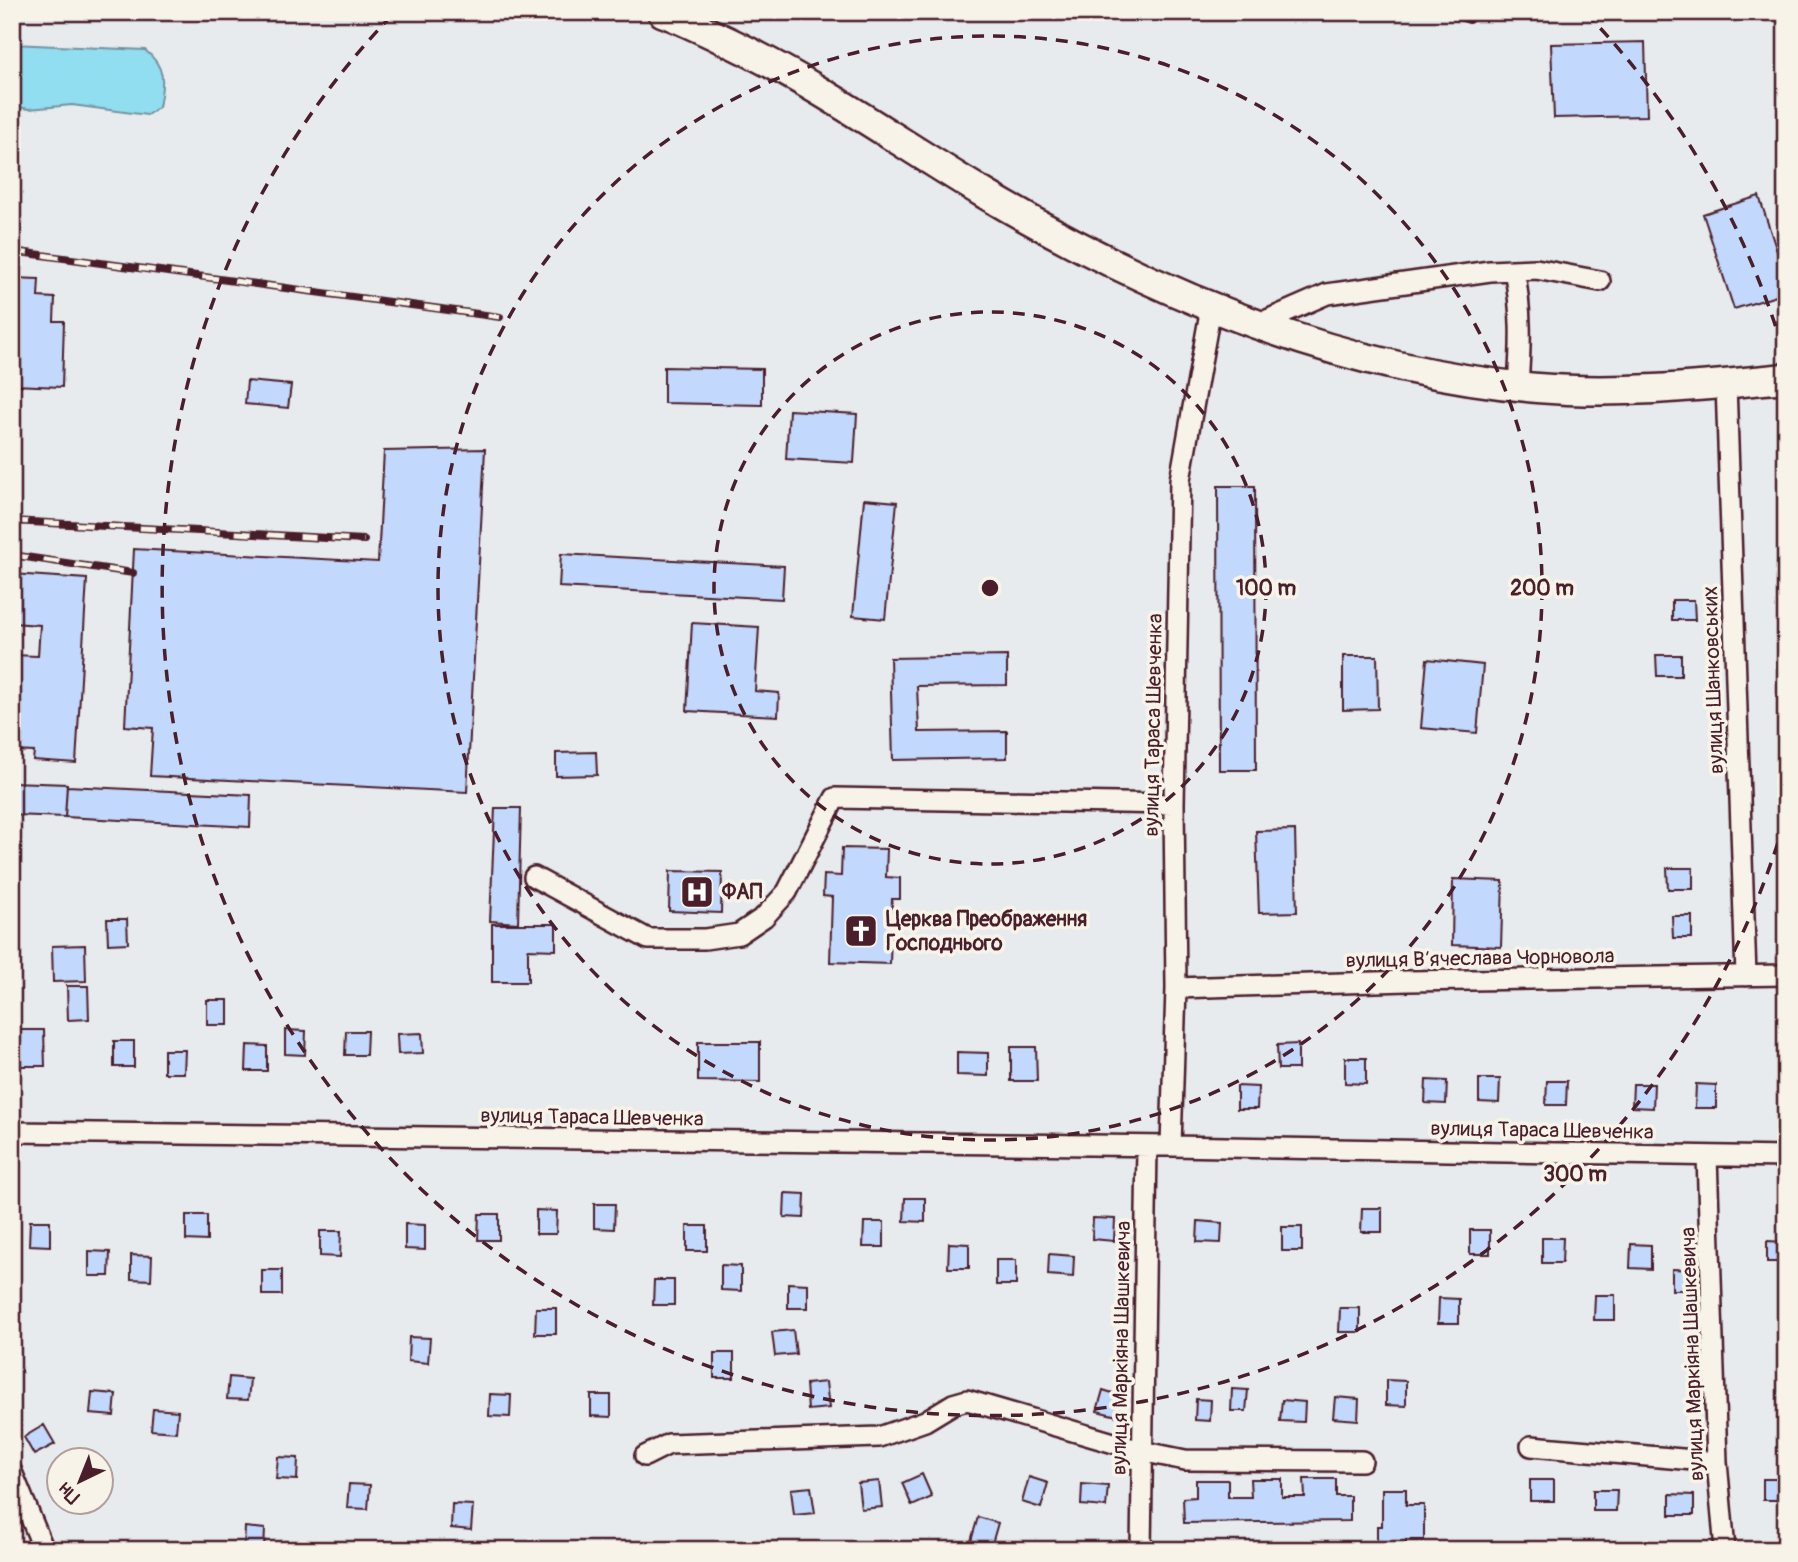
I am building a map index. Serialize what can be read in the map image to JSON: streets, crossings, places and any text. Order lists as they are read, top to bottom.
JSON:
{
  "streets": {
    "street": [
      "вулиця Шанковських",
      "вулиця Тараса Шевченка",
      "вулиця Вʼячеслава Чорновола",
      "вулиця Маркіяна Шашкевича"
    ]
  },
  "crossings": [
    ["вулиця Шанковських", "вулиця Вʼячеслава Чорновола"],
    ["вулиця Тараса Шевченка", "вулиця Вʼячеслава Чорновола"],
    ["вулиця Тараса Шевченка", "вулиця Маркіяна Шашкевича"]
  ],
  "places": {
    "hospital": ["ФАП"],
    "church": ["Церква Преображення Господнього"]
  },
  "north": "bottom left",
  "rings": ["100 m", "200 m", "300 m"]
}
